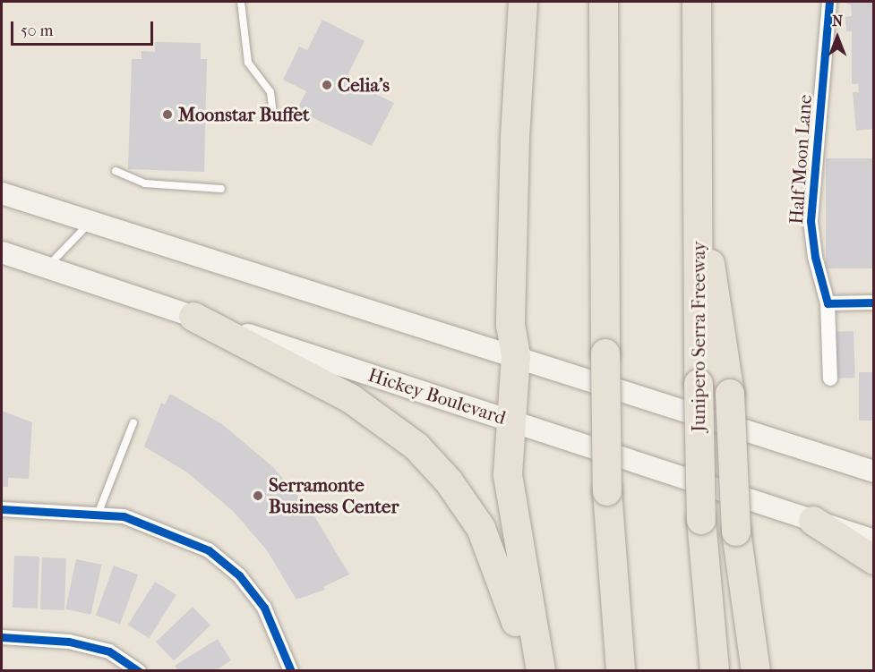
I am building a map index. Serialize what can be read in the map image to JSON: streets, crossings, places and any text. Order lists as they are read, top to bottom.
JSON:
{
  "streets": {
    "highway": ["Junipero Serra Freeway"],
    "main road": ["Hickey Boulevard"],
    "street": ["Half Moon Lane"]
  },
  "places": ["Celia's", "Moonstar Buffet", "Serramonte Business Center"],
  "scale_bar": "50 m",
  "north": "top"
}
